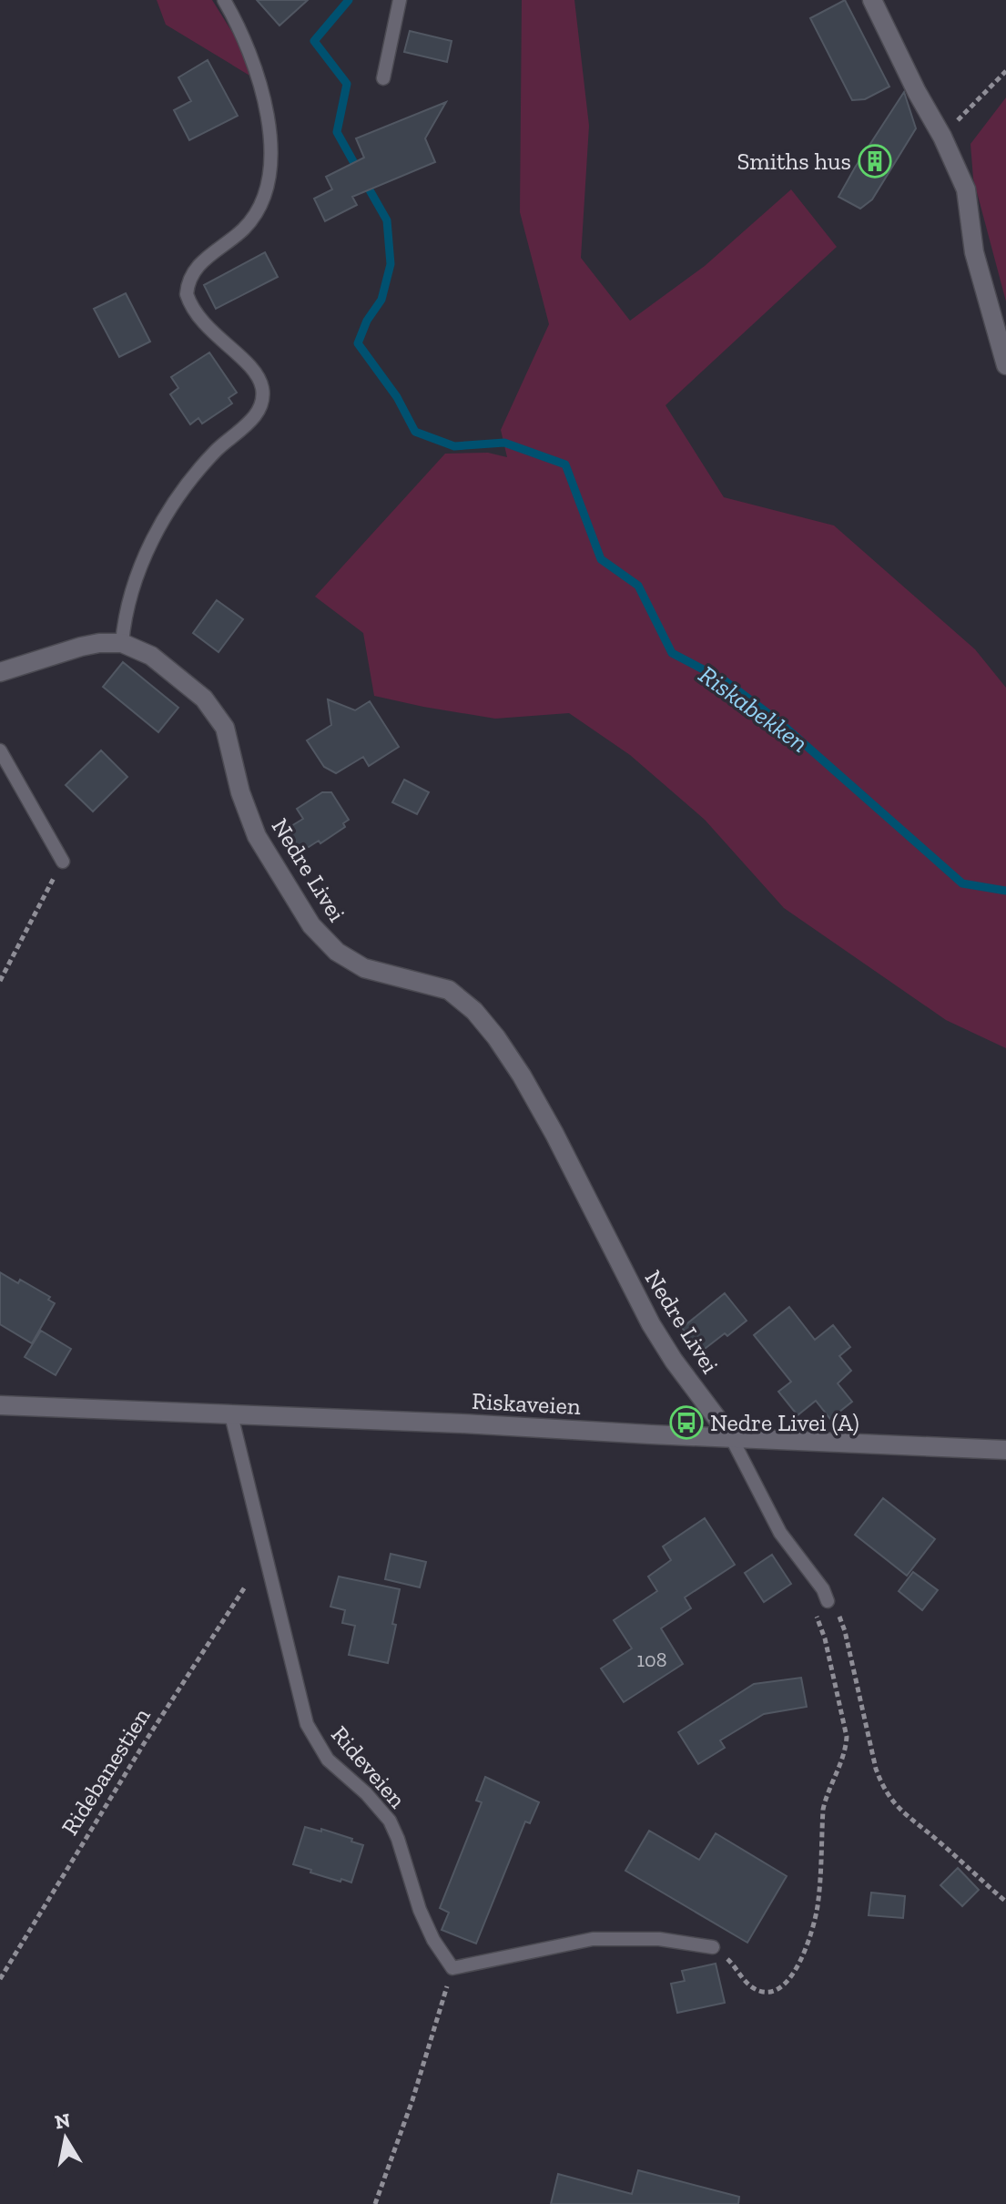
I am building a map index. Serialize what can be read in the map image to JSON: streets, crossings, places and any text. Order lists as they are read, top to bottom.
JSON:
{
  "streets": {
    "street": ["Nedre Livei", "Riskaveien"],
    "lane": ["Rideveien"],
    "path": ["Ridebanestien"]
  },
  "crossings": [
    ["Nedre Livei", "Riskaveien"],
    ["Riskaveien", "Rideveien"]
  ],
  "water": ["Riskabekken"],
  "places": {
    "building": ["Smiths hus"],
    "bus stop": ["Nedre Livei (A)"]
  },
  "house_numbers": ["108"],
  "north": "top"
}
